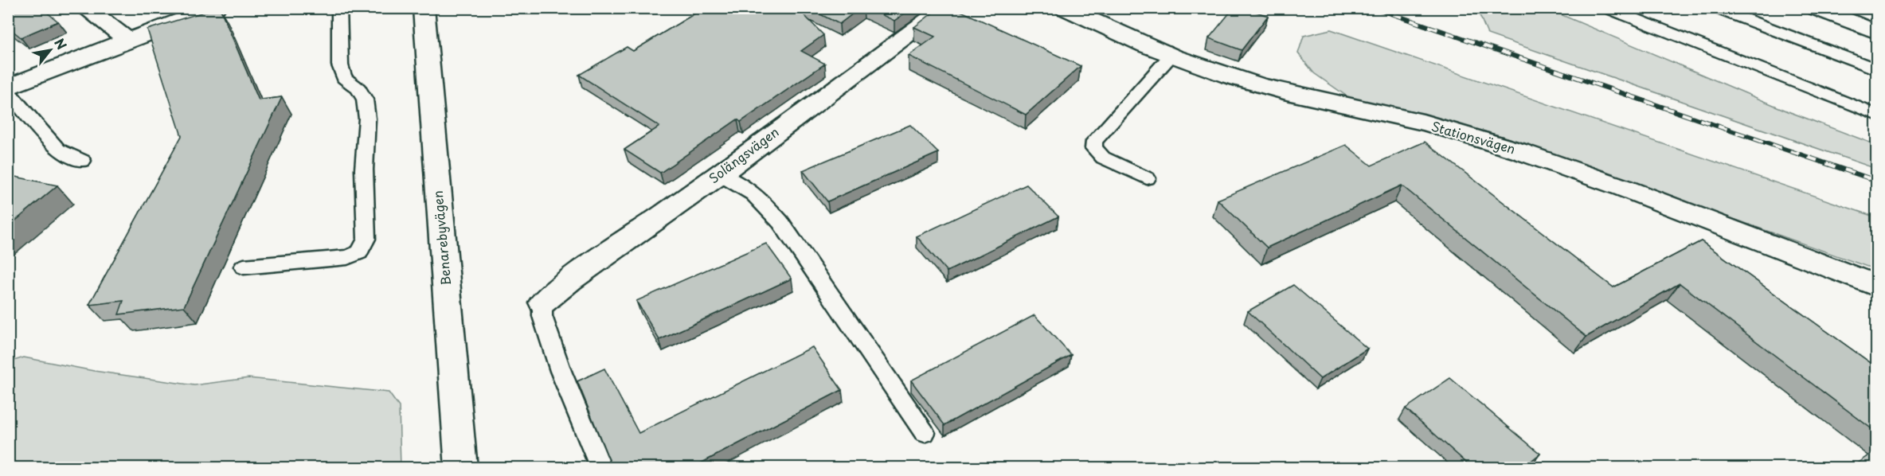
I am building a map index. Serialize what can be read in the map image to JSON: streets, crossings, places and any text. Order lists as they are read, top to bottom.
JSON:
{
  "streets": {
    "street": ["Stationsvägen", "Solängsvägen", "Benarebyvägen"]
  },
  "north": "top right"
}
